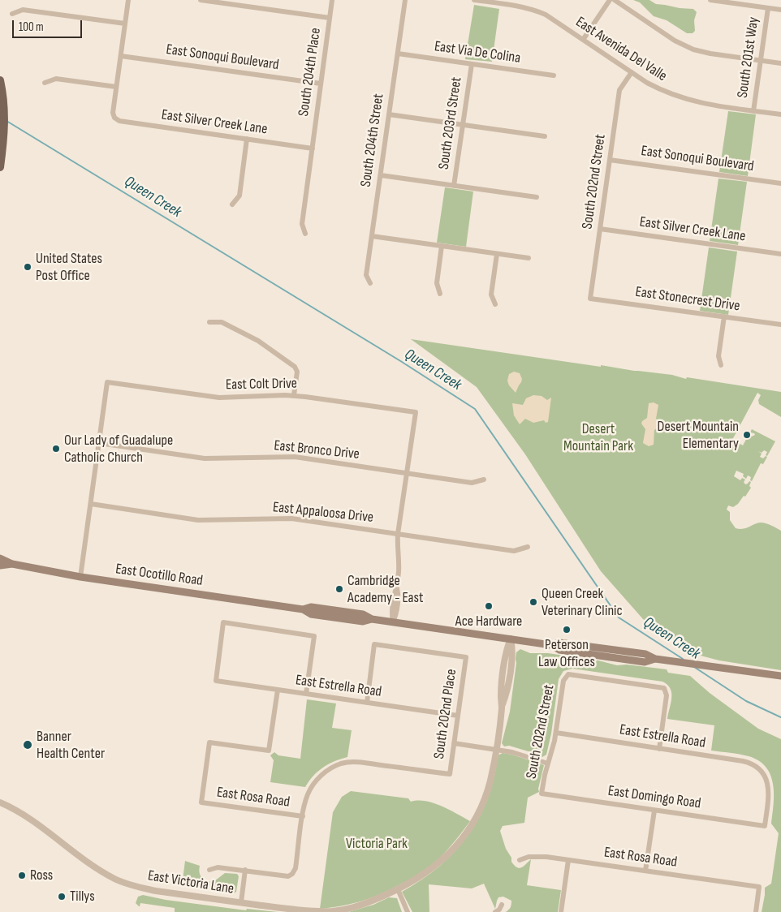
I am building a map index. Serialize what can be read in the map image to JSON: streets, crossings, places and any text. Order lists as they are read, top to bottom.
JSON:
{
  "streets": {
    "main road": ["East Ocotillo Road"],
    "street": [
      "East Avenida Del Valle",
      "East Via De Colina",
      "East Sonoqui Boulevard",
      "South 201st Way",
      "South 204th Place",
      "East Silver Creek Lane",
      "South 203rd Street",
      "South 204th Street",
      "South 202nd Street",
      "East Stonecrest Drive",
      "East Colt Drive",
      "East Bronco Drive",
      "East Appaloosa Drive",
      "East Estrella Road",
      "South 202nd Place",
      "East Rosa Road",
      "East Domingo Road",
      "East Victoria Lane"
    ]
  },
  "crossings": [
    ["East Avenida Del Valle", "South 201st Way"],
    ["East Avenida Del Valle", "South 202nd Street"],
    ["East Via De Colina", "South 203rd Street"],
    ["East Via De Colina", "South 204th Street"],
    ["East Sonoqui Boulevard", "South 204th Place"],
    ["East Sonoqui Boulevard", "South 202nd Street"],
    ["South 204th Place", "East Silver Creek Lane"],
    ["East Silver Creek Lane", "South 202nd Street"],
    ["South 202nd Street", "East Stonecrest Drive"],
    ["South 202nd Street", "East Estrella Road"],
    ["South 202nd Street", "East Domingo Road"],
    ["East Colt Drive", "East Bronco Drive"],
    ["East Ocotillo Road", "East Victoria Lane"],
    ["East Estrella Road", "South 202nd Place"],
    ["East Estrella Road", "East Rosa Road"],
    ["East Estrella Road", "East Domingo Road"],
    ["South 202nd Place", "East Rosa Road"]
  ],
  "water": ["Queen Creek"],
  "parks": ["Desert Mountain Park", "Victoria Park"],
  "places": [
    "United States Post Office",
    "Desert Mountain Elementary",
    "Our Lady of Guadalupe Catholic Church",
    "Cambridge Academy - East",
    "Queen Creek Veterinary Clinic",
    "Ace Hardware",
    "Peterson Law Offices",
    "Banner Health Center",
    "Ross",
    "Tillys"
  ],
  "scale_bar": "100 m"
}
